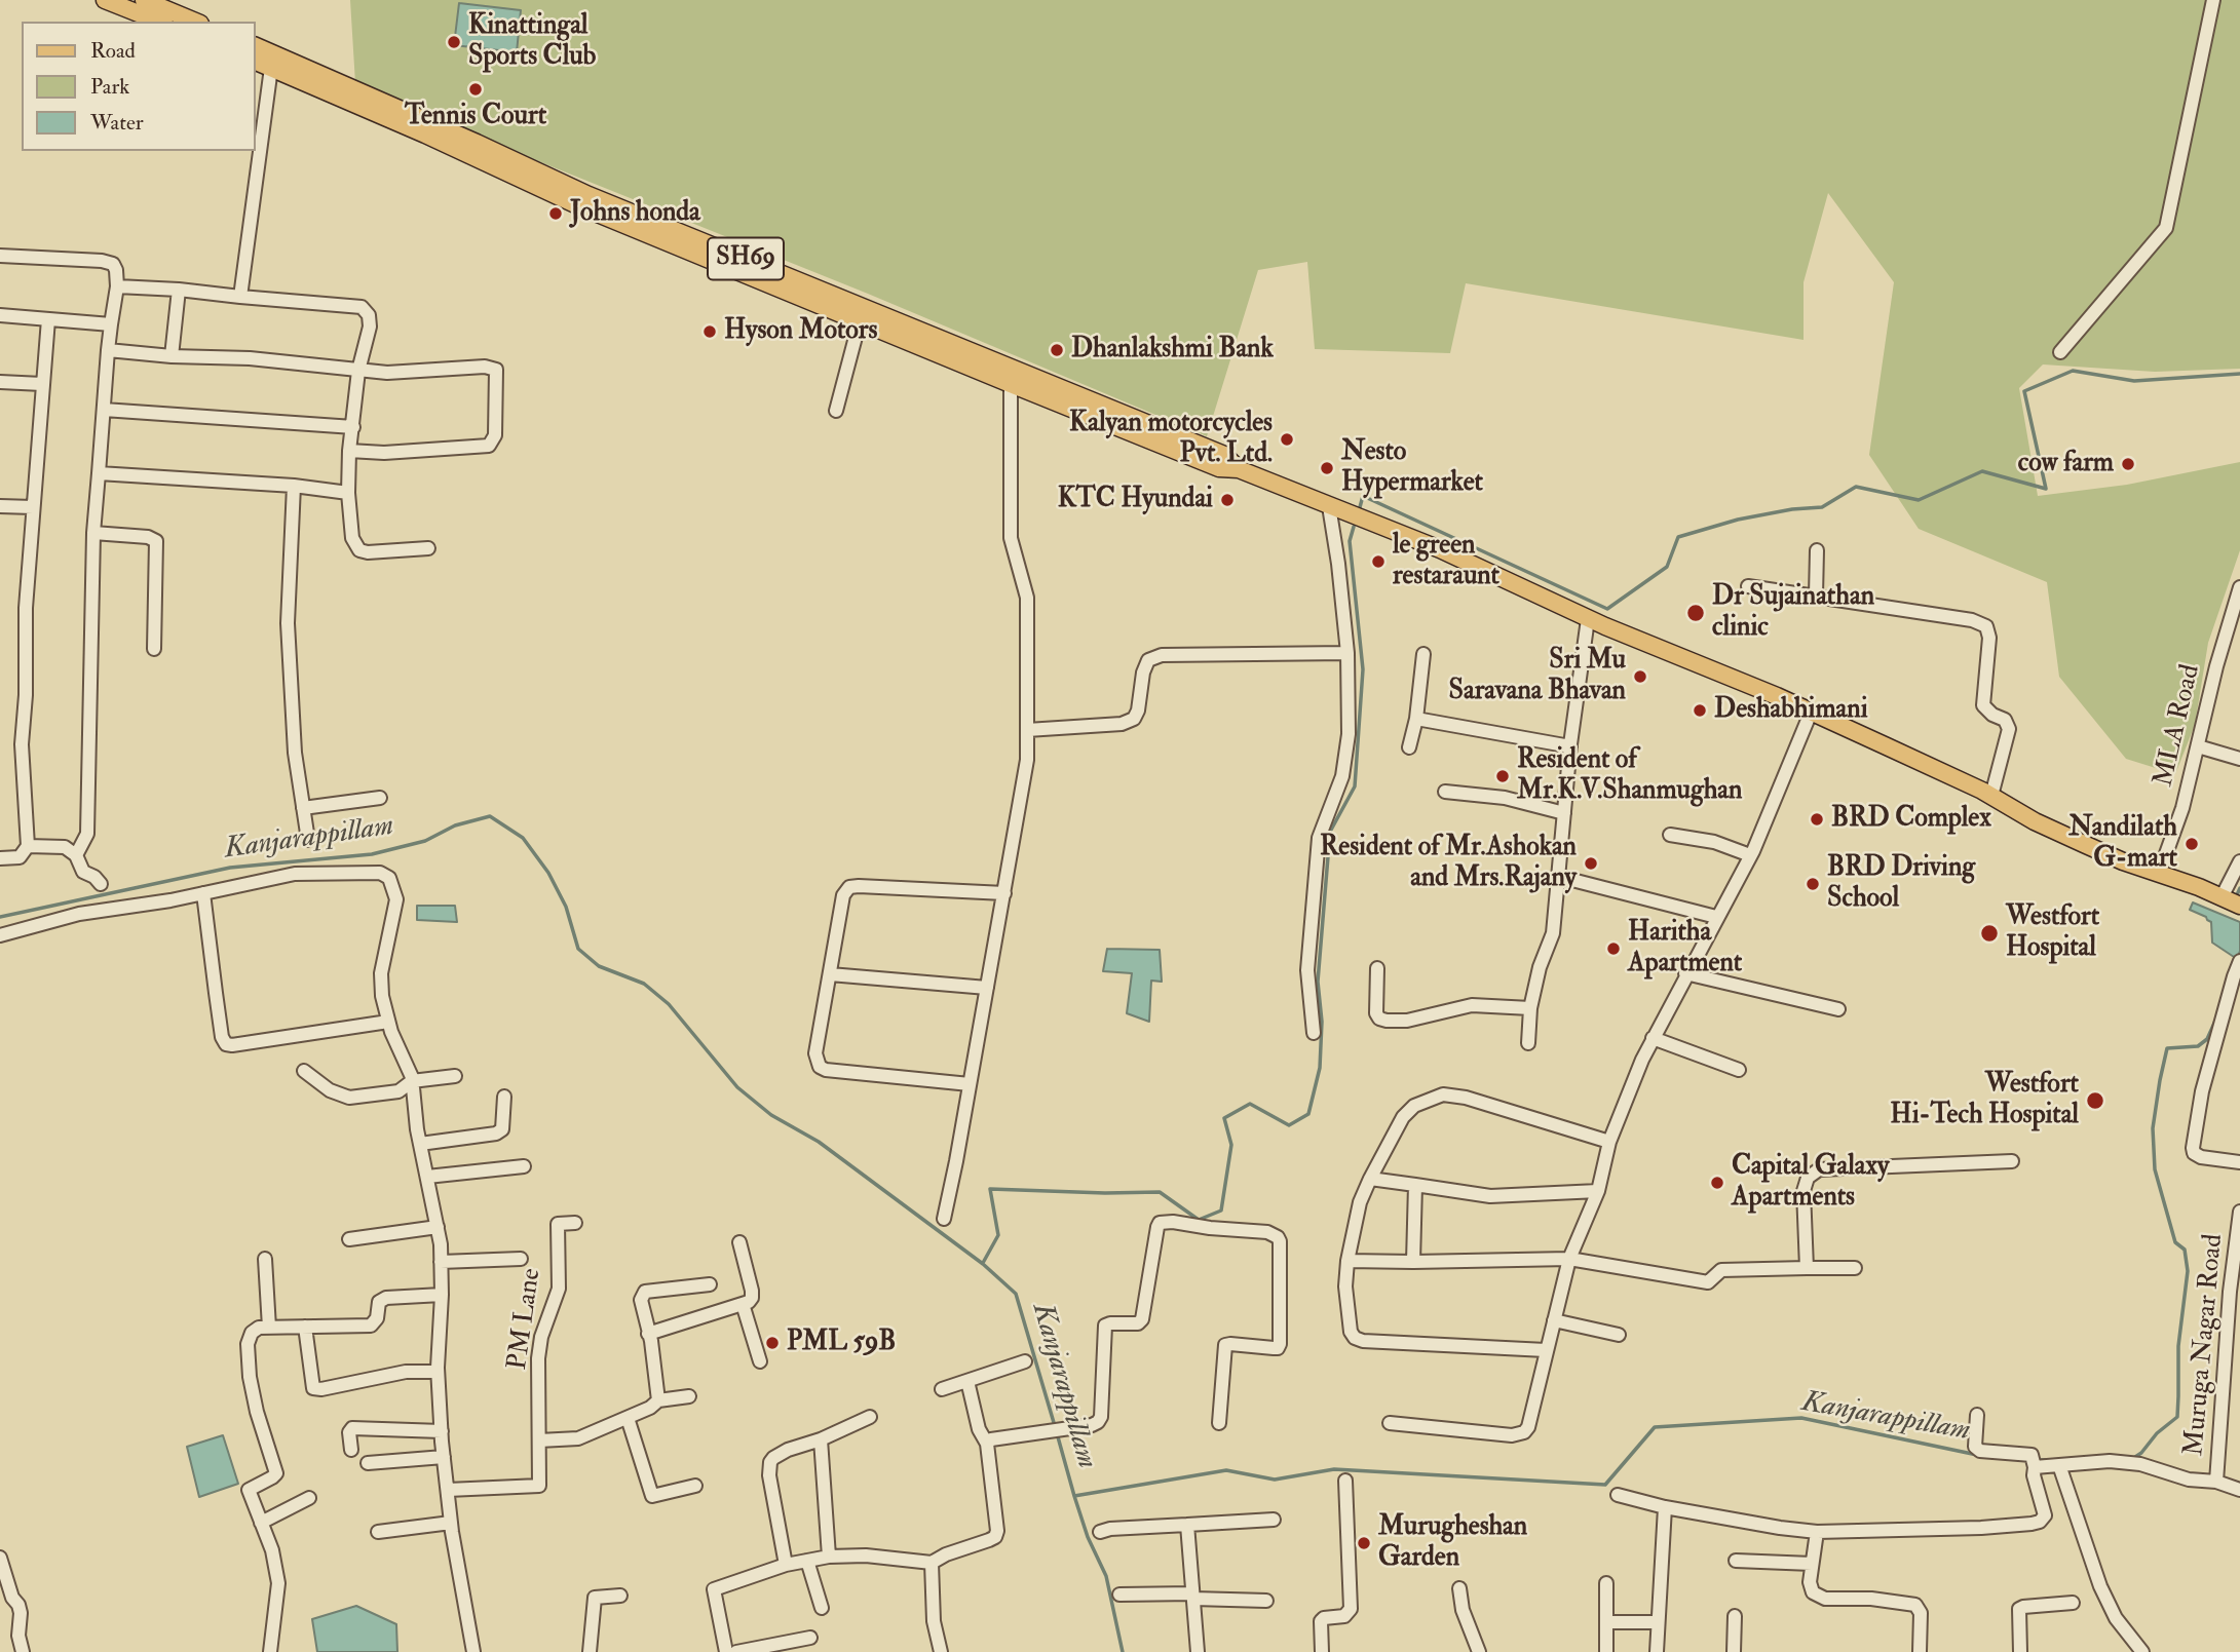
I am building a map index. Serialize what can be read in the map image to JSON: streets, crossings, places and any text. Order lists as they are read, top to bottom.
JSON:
{
  "streets": {
    "main road": ["SH69"],
    "street": ["MLA Road", "PM Lane", "Muruga Nagar Road"]
  },
  "crossings": [
    ["SH69", "MLA Road"]
  ],
  "water": ["Kanjarappillam"],
  "places": [
    "Kinattingal Sports Club",
    "Tennis Court",
    "Johns honda",
    "Hyson Motors",
    "Dhanlakshmi Bank",
    "Kalyan motorcycles Pvt. Ltd.",
    "cow farm",
    "Nesto Hypermarket",
    "KTC Hyundai",
    "le green restaraunt",
    "Dr Sujainathan clinic",
    "Sri Mu Saravana Bhavan",
    "Deshabhimani",
    "Resident of Mr.K.V.Shanmughan",
    "BRD Complex",
    "Nandilath G-mart",
    "Resident of Mr.Ashokan and Mrs.Rajany",
    "BRD Driving School",
    "Westfort Hospital",
    "Haritha Apartment",
    "Westfort Hi-Tech Hospital",
    "Capital Galaxy Apartments",
    "PML 59B",
    "Murugheshan Garden"
  ],
  "legend": ["Road", "Park", "Water"]
}
